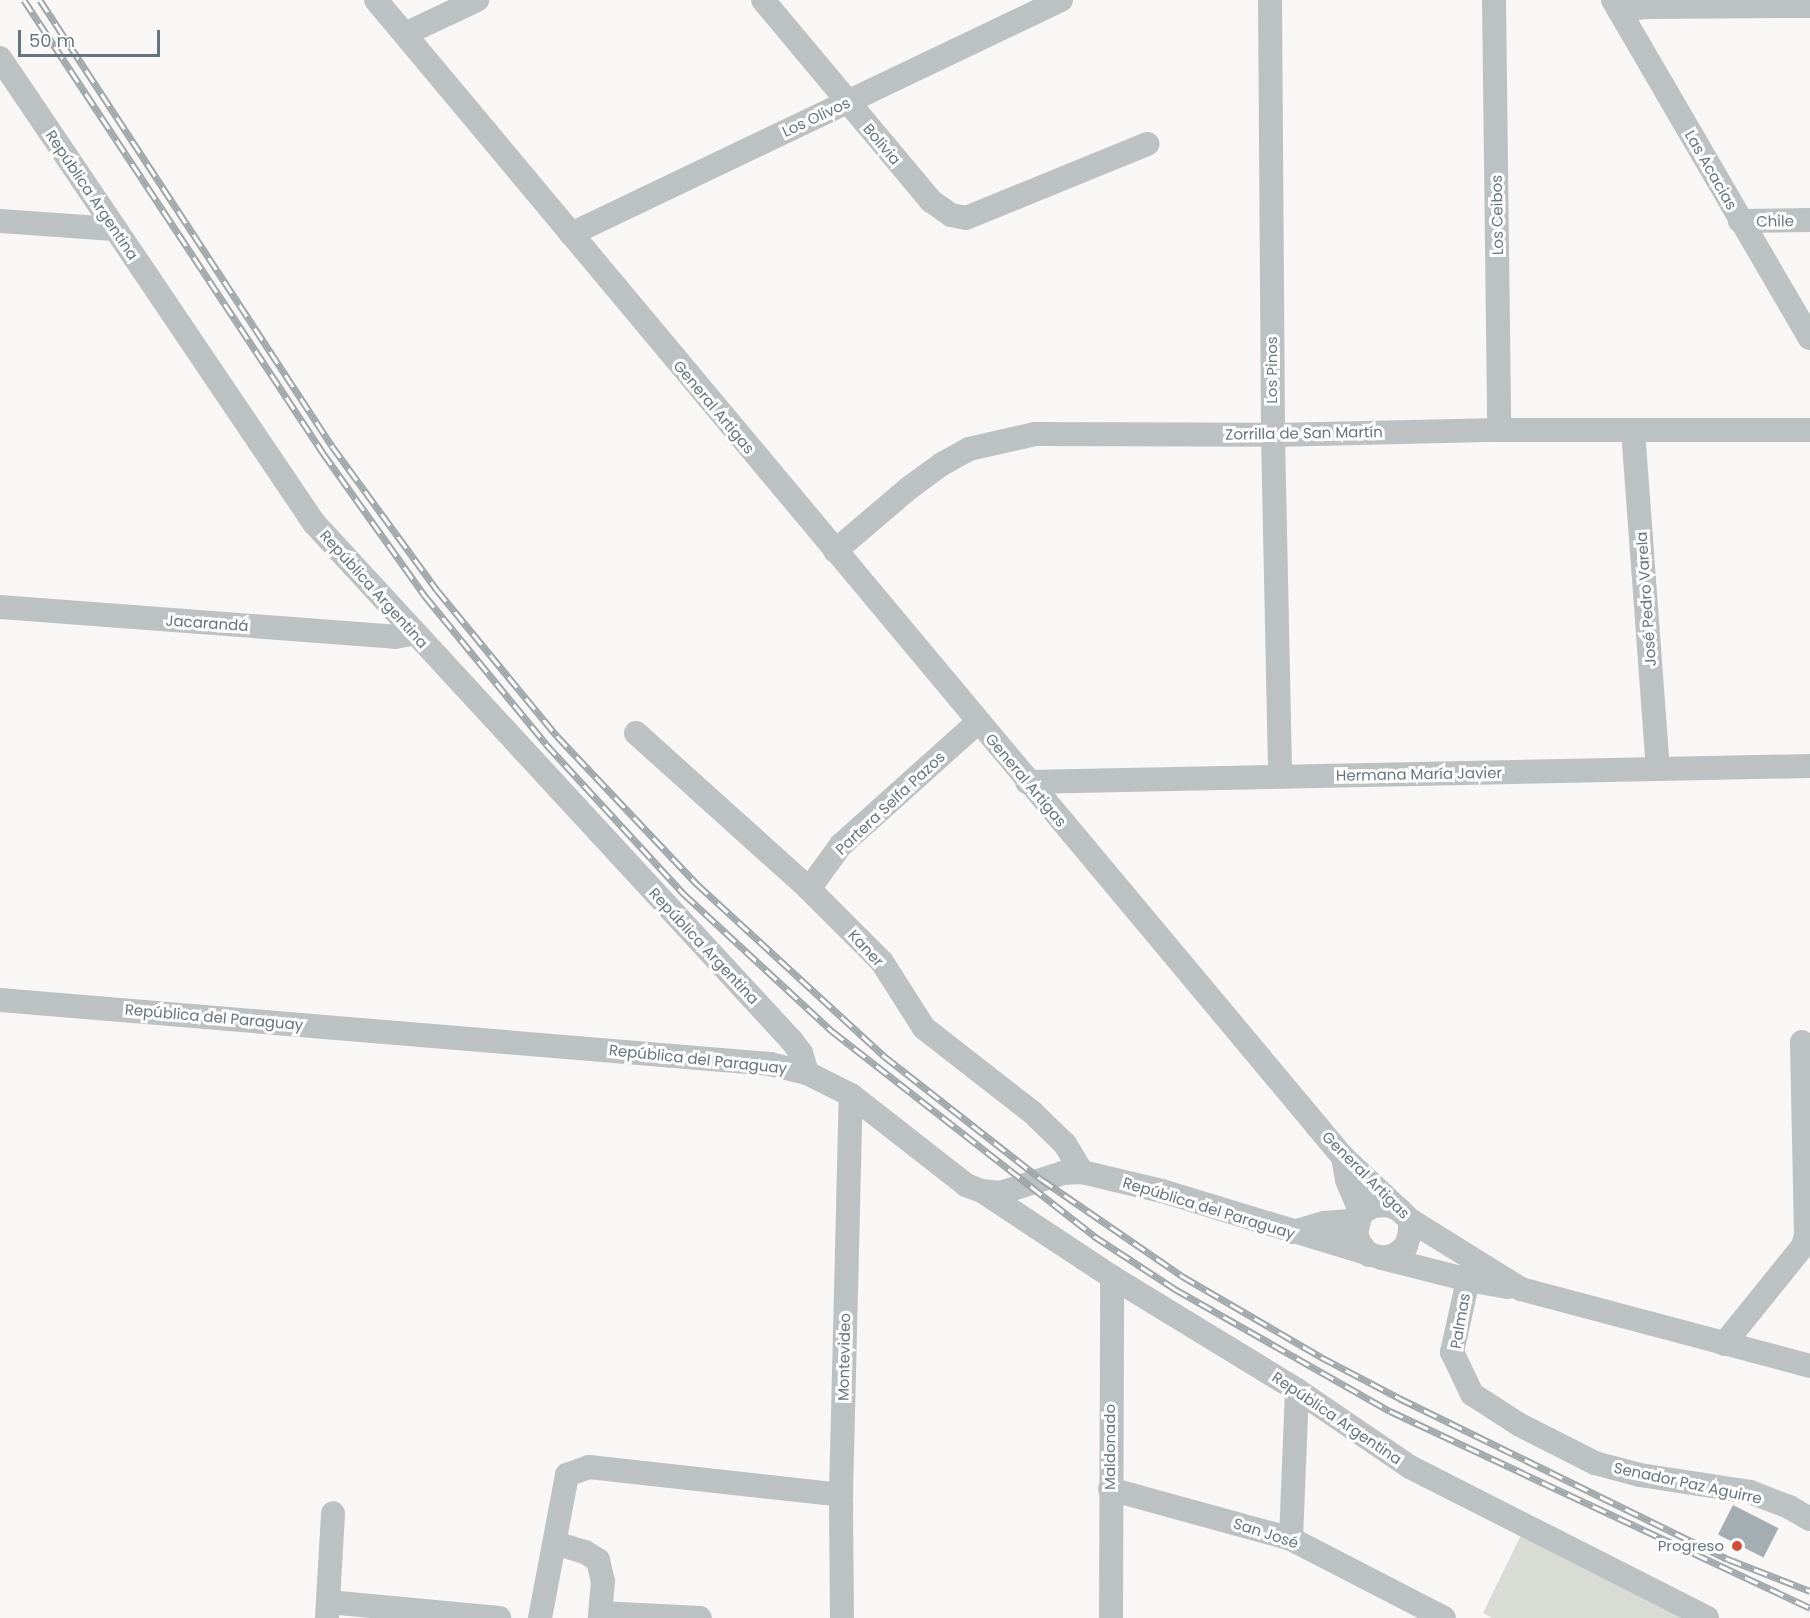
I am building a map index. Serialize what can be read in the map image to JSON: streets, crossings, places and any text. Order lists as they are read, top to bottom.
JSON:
{
  "streets": {
    "street": [
      "Los Olivos",
      "Bolivia",
      "Las Acacias",
      "República Argentina",
      "Los Ceibos",
      "Chile",
      "Los Pinos",
      "General Artigas",
      "Zorrilla de San Martín",
      "José Pedro Varela",
      "Jacarandá",
      "Hermana María Javier",
      "Partera Selfa Pazos",
      "Kaner",
      "República del Paraguay",
      "Palmas",
      "Montevideo",
      "Maldonado",
      "Senador Paz Aguirre",
      "San José"
    ]
  },
  "crossings": [
    ["Los Olivos", "Bolivia"],
    ["Los Olivos", "General Artigas"],
    ["Las Acacias", "Chile"],
    ["República Argentina", "Jacarandá"],
    ["República Argentina", "República del Paraguay"],
    ["República Argentina", "Maldonado"],
    ["Los Ceibos", "Zorrilla de San Martín"],
    ["Los Pinos", "Zorrilla de San Martín"],
    ["Los Pinos", "Hermana María Javier"],
    ["General Artigas", "Zorrilla de San Martín"],
    ["General Artigas", "Hermana María Javier"],
    ["General Artigas", "Partera Selfa Pazos"],
    ["General Artigas", "República del Paraguay"],
    ["Zorrilla de San Martín", "José Pedro Varela"],
    ["José Pedro Varela", "Hermana María Javier"],
    ["Partera Selfa Pazos", "Kaner"],
    ["Kaner", "República del Paraguay"],
    ["República del Paraguay", "Palmas"],
    ["República del Paraguay", "Montevideo"],
    ["Palmas", "Senador Paz Aguirre"],
    ["Maldonado", "San José"]
  ],
  "places": ["Progreso"],
  "scale_bar": "50 m"
}
